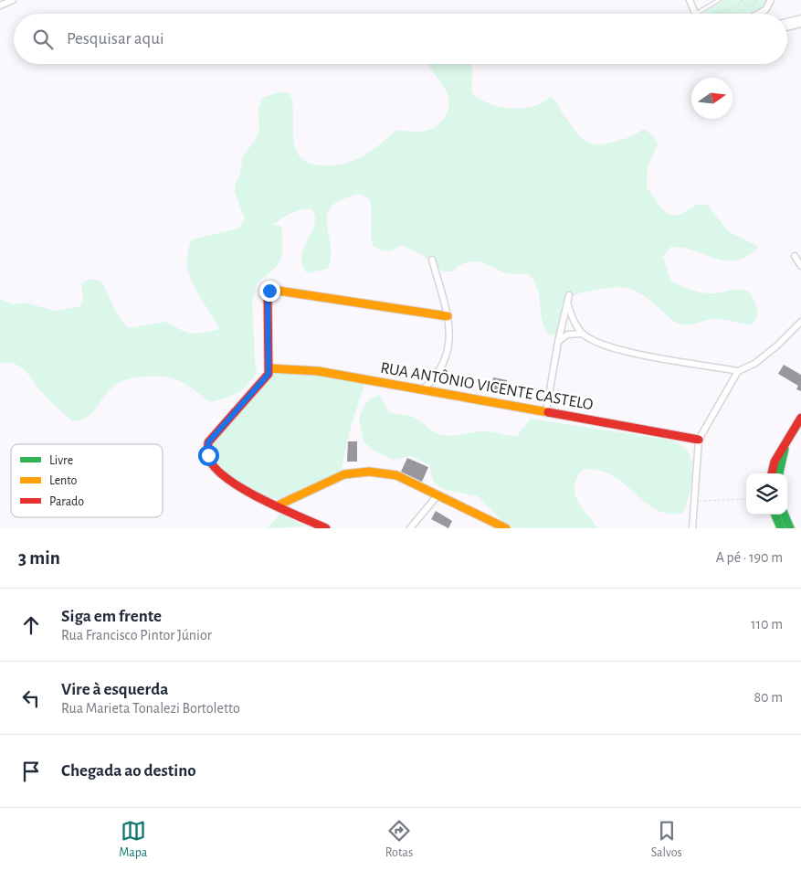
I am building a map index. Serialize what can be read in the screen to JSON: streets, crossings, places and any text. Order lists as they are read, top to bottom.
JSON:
{
  "streets": {
    "street": ["RUA ANTÔNIO VICENTE CASTELO"]
  },
  "legend": ["Livre", "Lento", "Parado"],
  "north": "right",
  "page": {
    "search": "Pesquisar aqui",
    "heading": ["3 min", "A pé · 190 m"],
    "list": [
      ["Siga em frente", "Rua Francisco Pintor Júnior", "110 m"],
      ["Vire à esquerda", "Rua Marieta Tonalezi Bortoletto", "80 m"],
      "Chegada ao destino"
    ],
    "nav": ["Mapa", "Rotas", "Salvos"]
  }
}
